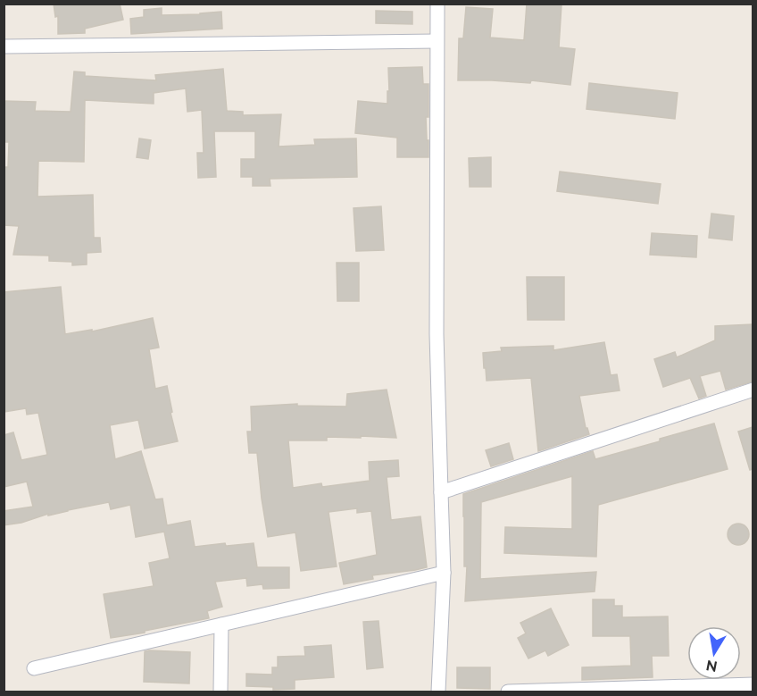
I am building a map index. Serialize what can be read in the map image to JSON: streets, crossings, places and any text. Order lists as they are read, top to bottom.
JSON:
{
  "north": "bottom"
}
